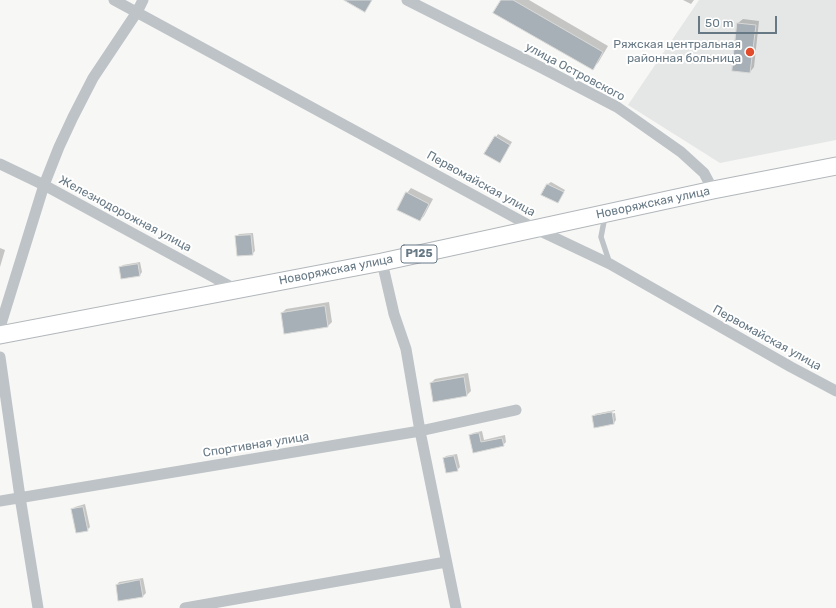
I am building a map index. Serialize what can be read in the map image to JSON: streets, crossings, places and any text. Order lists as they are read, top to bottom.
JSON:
{
  "streets": {
    "main road": ["Новоряжская улица", "Р125"],
    "street": [
      "улица Островского",
      "Первомайская улица",
      "Железнодорожная улица",
      "Спортивная улица"
    ]
  },
  "crossings": [
    ["улица Островского", "Новоряжская улица"],
    ["Первомайская улица", "Новоряжская улица"],
    ["Новоряжская улица", "Железнодорожная улица"]
  ],
  "places": ["Ряжская центральная районная больница"],
  "scale_bar": "50 m"
}
